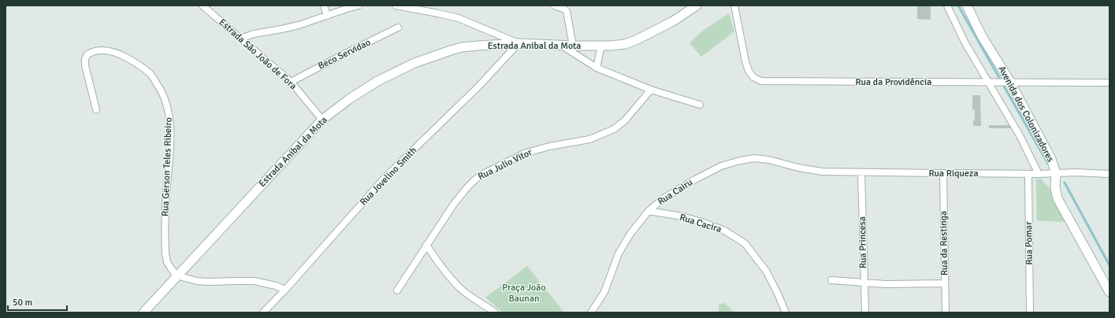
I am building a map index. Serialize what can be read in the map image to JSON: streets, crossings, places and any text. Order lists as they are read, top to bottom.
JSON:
{
  "streets": {
    "street": [
      "Estrada Anibal da Mota",
      "Estrada São João de Fora",
      "Beco Servidao",
      "Rua da Providência",
      "Avenida dos Colonizadores",
      "Rua Julio Vitor",
      "Rua Gerson Teles Ribeiro",
      "Rua Riqueza",
      "Rua Jovelino Smith",
      "Rua Cairu",
      "Rua Cacira",
      "Rua Princesa",
      "Rua da Restinga",
      "Rua Pomar"
    ]
  },
  "crossings": [
    ["Estrada Anibal da Mota", "Estrada São João de Fora"],
    ["Estrada Anibal da Mota", "Rua Gerson Teles Ribeiro"],
    ["Estrada Anibal da Mota", "Rua Jovelino Smith"],
    ["Estrada São João de Fora", "Beco Servidao"],
    ["Rua da Providência", "Avenida dos Colonizadores"],
    ["Avenida dos Colonizadores", "Rua Riqueza"],
    ["Rua Riqueza", "Rua Cairu"],
    ["Rua Riqueza", "Rua Princesa"],
    ["Rua Riqueza", "Rua da Restinga"],
    ["Rua Riqueza", "Rua Pomar"],
    ["Rua Cairu", "Rua Cacira"]
  ],
  "parks": ["Praça João Baunan"],
  "scale_bar": "50 m"
}
